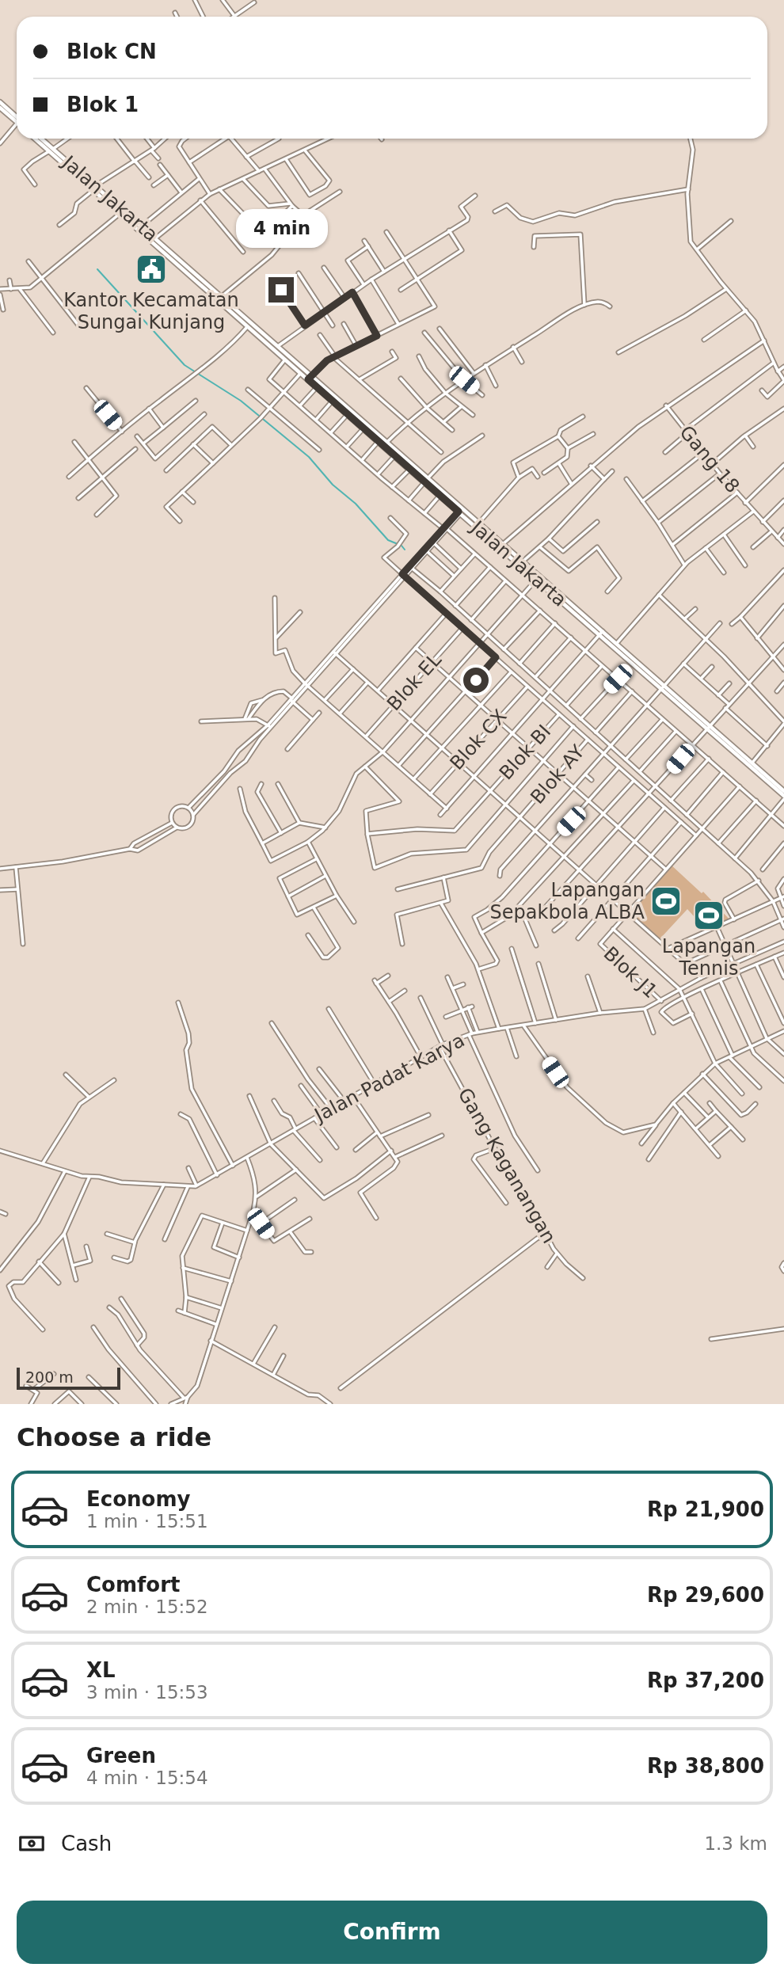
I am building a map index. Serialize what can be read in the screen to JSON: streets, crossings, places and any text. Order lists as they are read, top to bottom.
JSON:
{
  "streets": {
    "main road": ["Jalan Jakarta"],
    "street": [
      "Gang 18",
      "Blok EL",
      "Blok CX",
      "Blok BI",
      "Blok AY",
      "Blok J1",
      "Jalan Padat Karya",
      "Gang Kaganangan"
    ]
  },
  "crossings": [
    ["Blok J1", "Jalan Padat Karya"],
    ["Jalan Padat Karya", "Gang Kaganangan"]
  ],
  "places": {
    "public building": ["Kantor Kecamatan Sungai Kunjang"],
    "sports": ["Lapangan Sepakbola ALBA", "Lapangan Tennis"]
  },
  "scale_bar": "200 m",
  "page": {
    "banner": ["Blok CN", "Blok 1"],
    "bubble": "4 min",
    "scale": "200 m",
    "heading": "Choose a ride",
    "list": [
      {
        "name": "Economy",
        "note": "1 min · 15:51",
        "value": "Rp 21,900"
      },
      {
        "name": "Comfort",
        "note": "2 min · 15:52",
        "value": "Rp 29,600"
      },
      {
        "name": "XL",
        "note": "3 min · 15:53",
        "value": "Rp 37,200"
      },
      {
        "name": "Green",
        "note": "4 min · 15:54",
        "value": "Rp 38,800"
      }
    ],
    "pay": ["Cash", "1.3 km"],
    "buttons": "Confirm"
  }
}
